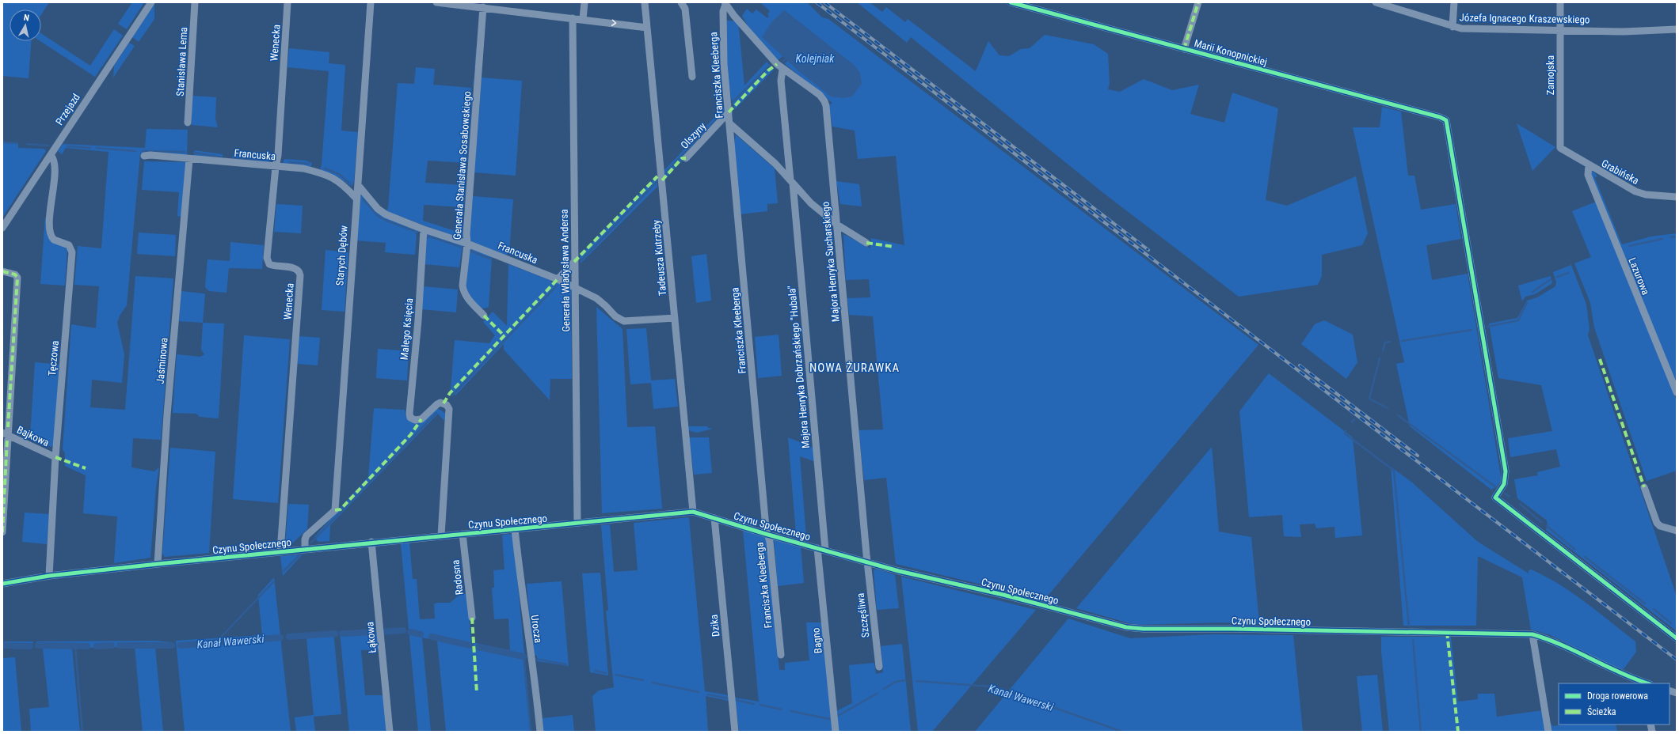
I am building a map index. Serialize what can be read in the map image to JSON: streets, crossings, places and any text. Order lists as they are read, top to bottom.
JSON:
{
  "streets": {
    "street": [
      "Józefa Ignacego Kraszewskiego",
      "Wenecka",
      "Marii Konopnickiej",
      "Stanisława Lema",
      "Franciszka Kleeberga",
      "Zamojska",
      "Przejazd",
      "Olszyny",
      "Francuska",
      "Generała Stanisława Sosabowskiego",
      "Grabińska",
      "Starych Dębów",
      "Tadeusza Kutrzeby",
      "Majora Henryka Sucharskiego",
      "Generała Władysława Andersa",
      "Lazurowa",
      "Małego Księcia",
      "Tęczowa",
      "Jaśminowa",
      "Majora Henryka Dobrzańskiego \"Hubala\"",
      "Bajkowa",
      "Czynu Społecznego",
      "Radosna",
      "Szczęśliwa",
      "Dzika",
      "Urocza",
      "Łąkowa",
      "Bagno"
    ]
  },
  "crossings": [
    ["Józefa Ignacego Kraszewskiego", "Zamojska"],
    ["Wenecka", "Francuska"],
    ["Wenecka", "Czynu Społecznego"],
    ["Franciszka Kleeberga", "Olszyny"],
    ["Franciszka Kleeberga", "Majora Henryka Sucharskiego"],
    ["Franciszka Kleeberga", "Czynu Społecznego"],
    ["Zamojska", "Grabińska"],
    ["Przejazd", "Tęczowa"],
    ["Francuska", "Generała Stanisława Sosabowskiego"],
    ["Francuska", "Starych Dębów"],
    ["Francuska", "Tadeusza Kutrzeby"],
    ["Francuska", "Generała Władysława Andersa"],
    ["Francuska", "Małego Księcia"],
    ["Francuska", "Jaśminowa"],
    ["Grabińska", "Lazurowa"],
    ["Starych Dębów", "Czynu Społecznego"],
    ["Tadeusza Kutrzeby", "Czynu Społecznego"],
    ["Majora Henryka Sucharskiego", "Majora Henryka Dobrzańskiego \"Hubala\""],
    ["Majora Henryka Sucharskiego", "Czynu Społecznego"],
    ["Majora Henryka Sucharskiego", "Szczęśliwa"],
    ["Generała Władysława Andersa", "Czynu Społecznego"],
    ["Małego Księcia", "Czynu Społecznego"],
    ["Tęczowa", "Bajkowa"],
    ["Tęczowa", "Czynu Społecznego"],
    ["Jaśminowa", "Czynu Społecznego"],
    ["Majora Henryka Dobrzańskiego \"Hubala\"", "Czynu Społecznego"],
    ["Majora Henryka Dobrzańskiego \"Hubala\"", "Bagno"],
    ["Czynu Społecznego", "Radosna"],
    ["Czynu Społecznego", "Szczęśliwa"],
    ["Czynu Społecznego", "Dzika"],
    ["Czynu Społecznego", "Urocza"],
    ["Czynu Społecznego", "Łąkowa"],
    ["Czynu Społecznego", "Bagno"]
  ],
  "districts": ["NOWA ŻURAWKA"],
  "water": ["Kolejniak", "Kanał Wawerski"],
  "legend": ["Droga rowerowa", "Ścieżka"],
  "north": "top"
}
